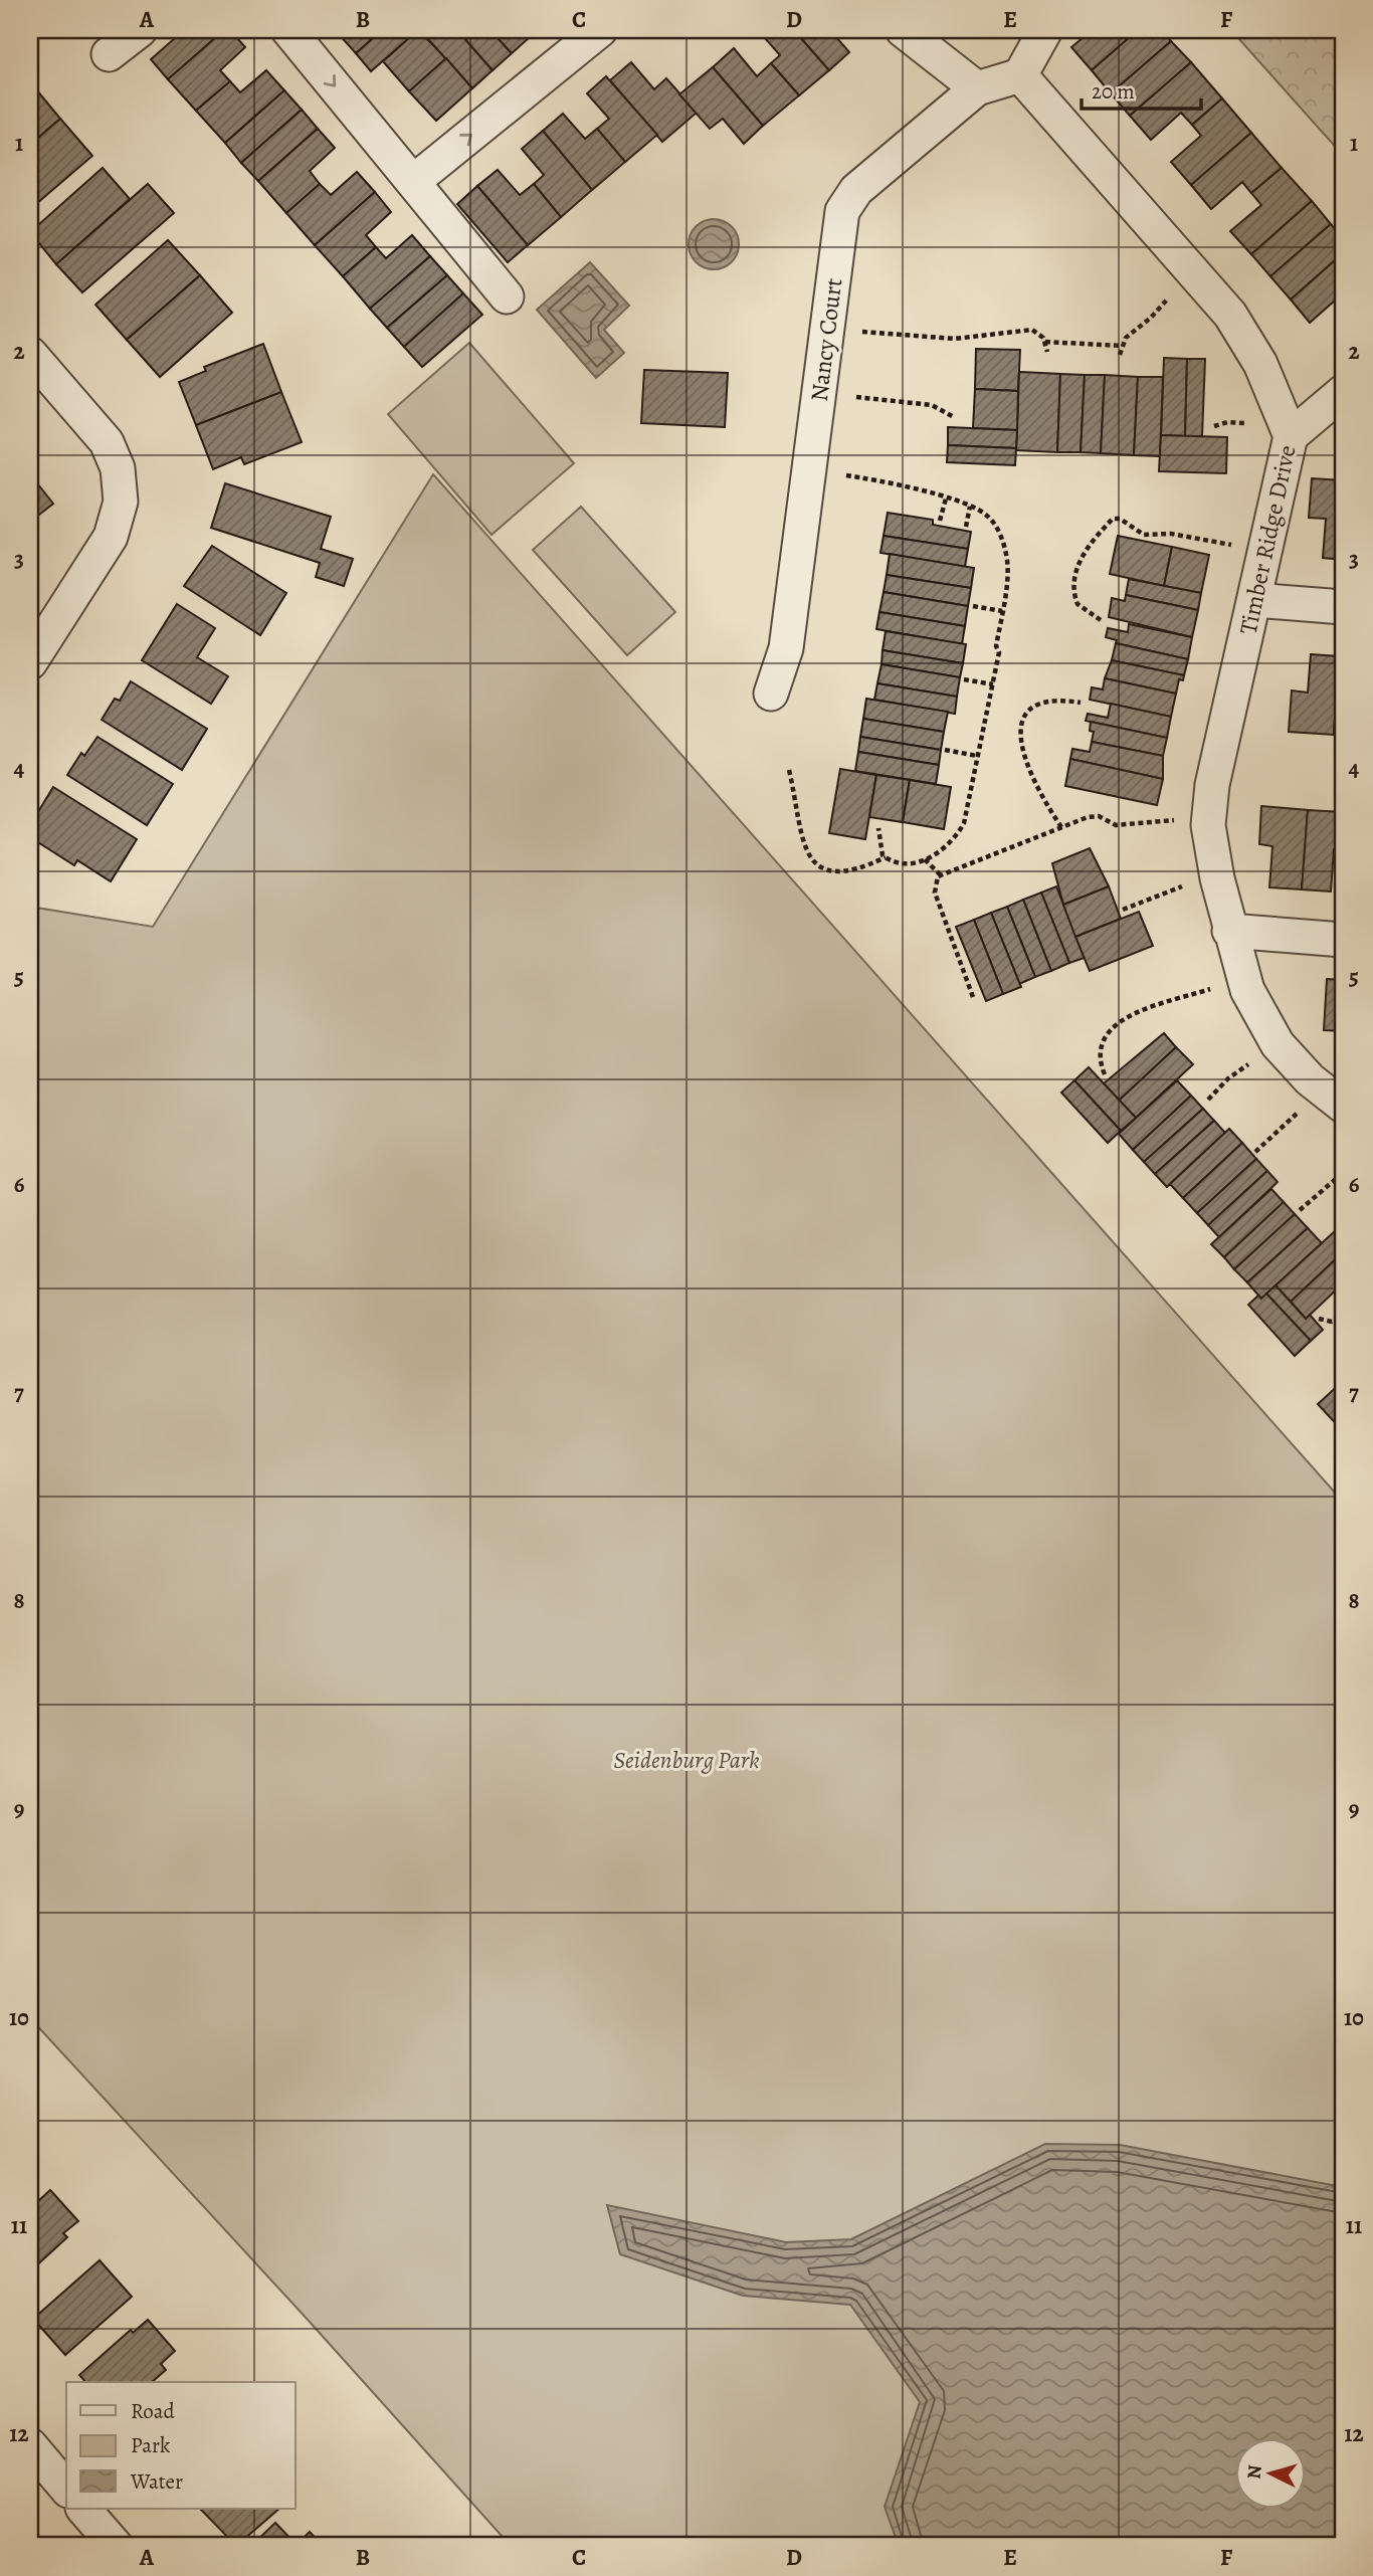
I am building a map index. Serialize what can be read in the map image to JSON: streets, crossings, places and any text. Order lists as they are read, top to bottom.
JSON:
{
  "streets": {
    "street": ["Nancy Court", "Timber Ridge Drive"]
  },
  "crossings": [
    ["Nancy Court", "Timber Ridge Drive"]
  ],
  "parks": ["Seidenburg Park"],
  "legend": ["Road", "Park", "Water"],
  "scale_bar": "20 m",
  "north": "left",
  "grid": {
    "columns": [
      "A",
      "B",
      "C",
      "D",
      "E",
      "F"
    ],
    "rows": [
      "1",
      "2",
      "3",
      "4",
      "5",
      "6",
      "7",
      "8",
      "9",
      "10",
      "11",
      "12"
    ]
  }
}
